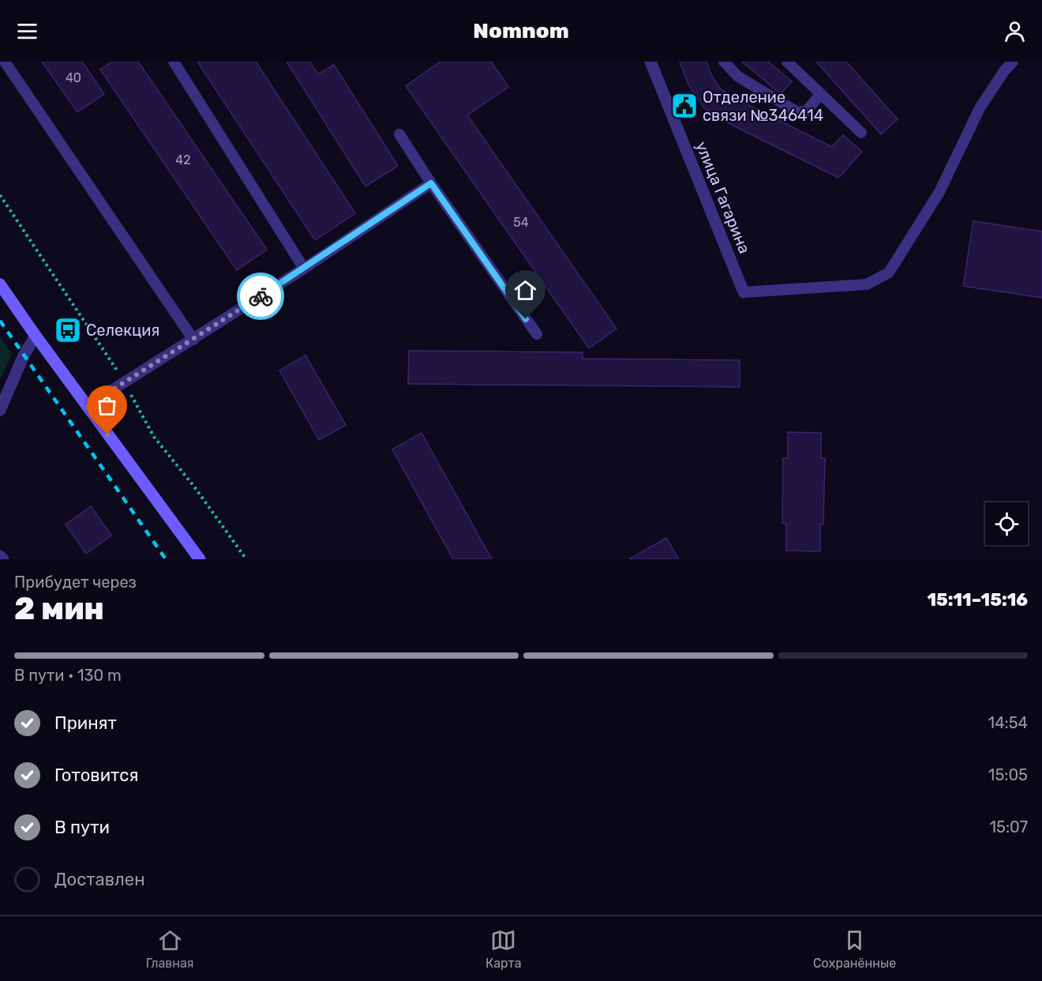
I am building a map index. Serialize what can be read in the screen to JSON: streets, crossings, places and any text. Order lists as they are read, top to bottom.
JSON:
{
  "streets": {
    "street": ["улица Гагарина"]
  },
  "places": {
    "public building": ["Отделение связи №346414"],
    "bus stop": ["Селекция"]
  },
  "house_numbers": ["40", "42", "54"],
  "page": {
    "header": "Nomnom",
    "heading": ["2 мин", "Прибудет через", "15:11–15:16"],
    "bar": "В пути · 130 m",
    "list": [
      ["Принят", "14:54"],
      ["Готовится", "15:05"],
      ["В пути", "15:07"],
      "Доставлен"
    ],
    "tabs": ["Главная", "Карта", "Сохранённые"]
  }
}
